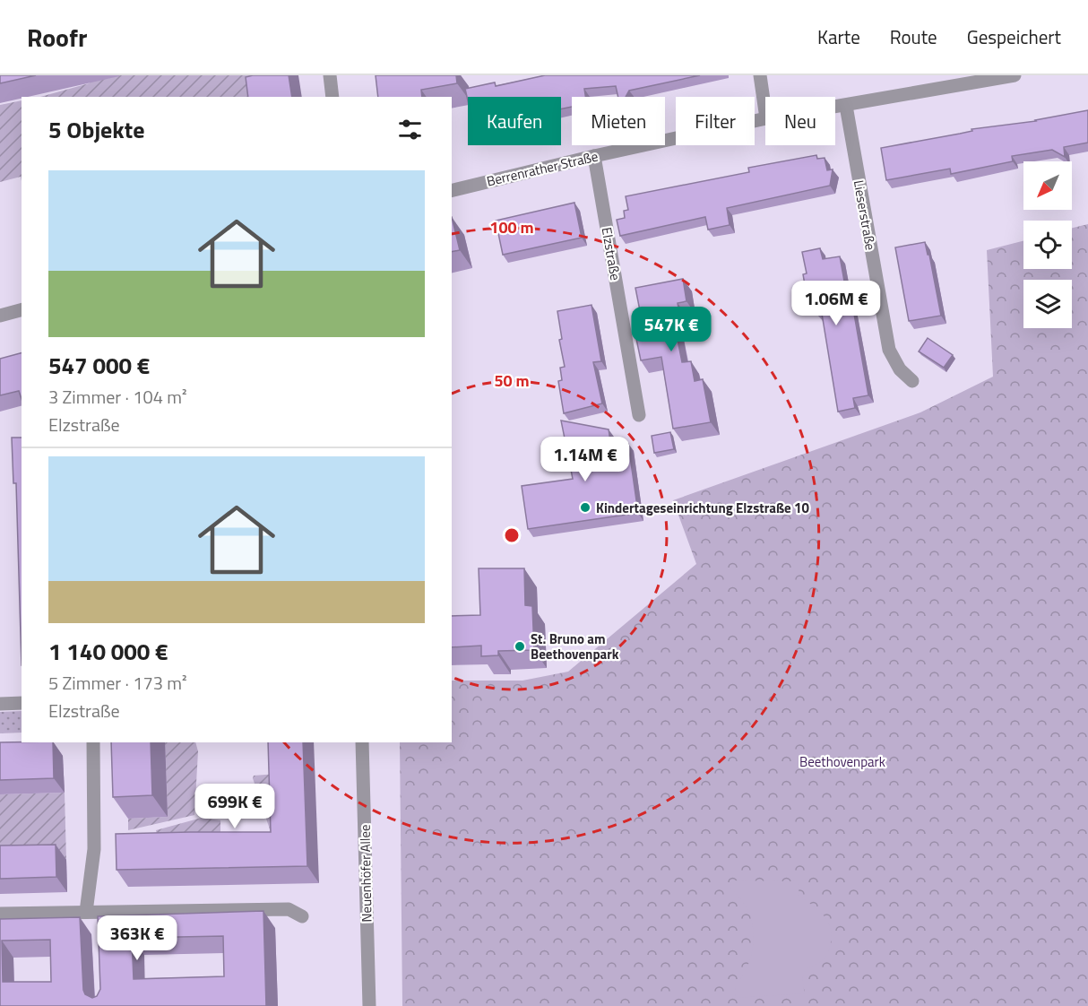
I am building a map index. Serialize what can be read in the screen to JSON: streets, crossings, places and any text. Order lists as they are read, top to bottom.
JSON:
{
  "streets": {
    "street": [
      "Berrenrather Straße",
      "Lieserstraße",
      "Elzstraße",
      "Neuenhöfer Allee"
    ]
  },
  "crossings": [
    ["Berrenrather Straße", "Lieserstraße"],
    ["Berrenrather Straße", "Elzstraße"]
  ],
  "parks": ["Beethovenpark"],
  "places": ["Kindertageseinrichtung Elzstraße 10", "St. Bruno am Beethovenpark"],
  "north": "bottom left",
  "page": {
    "header": "Roofr",
    "nav": ["Karte", "Route", "Gespeichert"],
    "chip": [
      "Kaufen",
      "Mieten",
      "Filter",
      "Neu"
    ],
    "heading": "5 Objekte",
    "list": [
      {
        "name": "547 000 €",
        "note": "3 Zimmer · 104 m² · Elzstraße"
      },
      {
        "name": "1 140 000 €",
        "note": "5 Zimmer · 173 m² · Elzstraße"
      }
    ],
    "price": [
      "1.06M €",
      "547K €",
      "1.14M €",
      "699K €",
      "363K €"
    ]
  },
  "rings": ["100 m", "50 m"]
}
